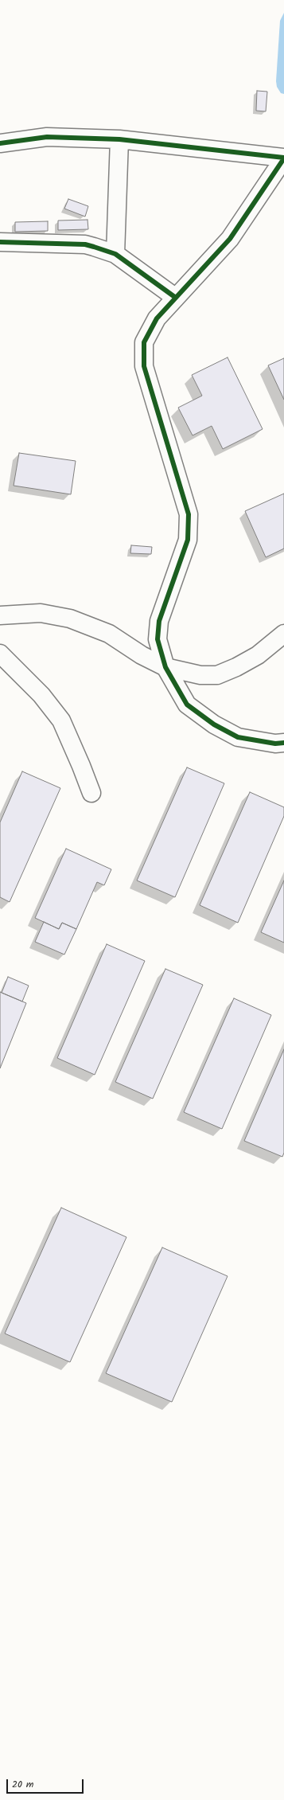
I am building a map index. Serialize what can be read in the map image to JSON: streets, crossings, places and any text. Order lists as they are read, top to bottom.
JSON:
{
  "scale_bar": "20 m"
}
